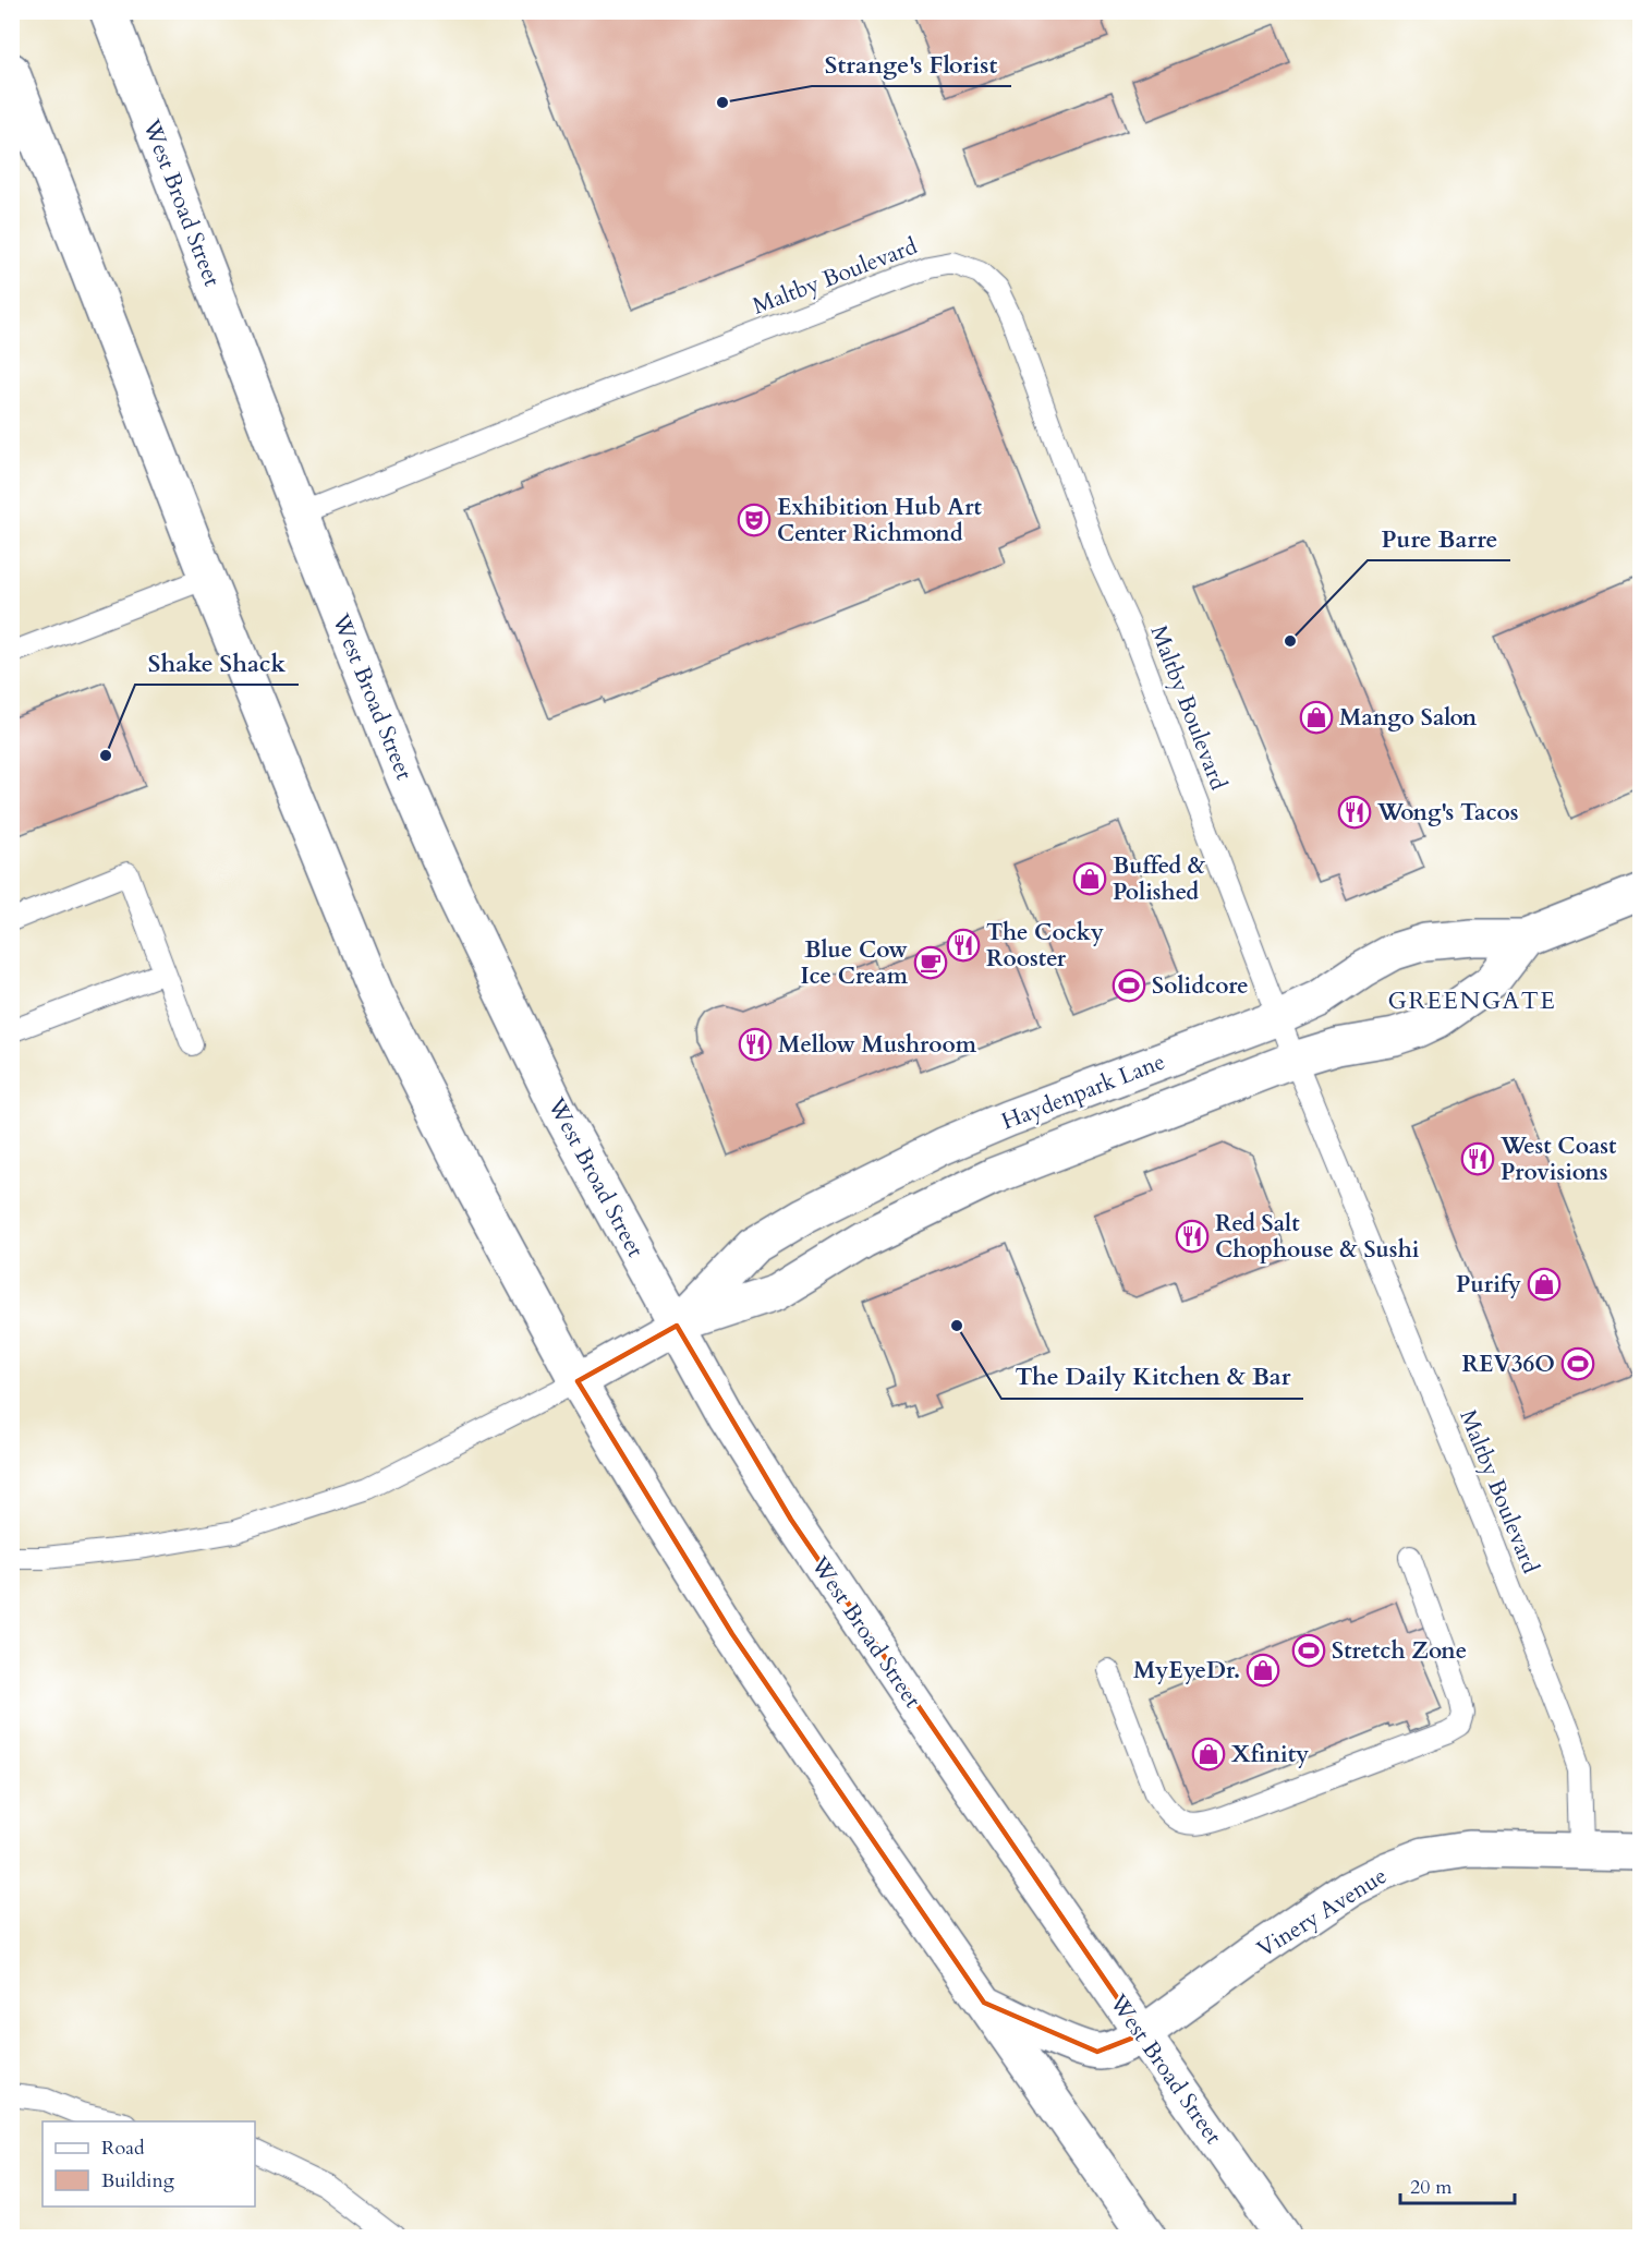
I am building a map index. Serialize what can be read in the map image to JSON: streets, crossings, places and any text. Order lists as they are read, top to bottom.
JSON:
{
  "streets": {
    "main road": ["West Broad Street", "Haydenpark Lane", "Vinery Avenue"],
    "lane": ["Maltby Boulevard"]
  },
  "crossings": [
    ["West Broad Street", "Maltby Boulevard"],
    ["West Broad Street", "Haydenpark Lane"],
    ["West Broad Street", "Vinery Avenue"],
    ["Maltby Boulevard", "Haydenpark Lane"],
    ["Maltby Boulevard", "Vinery Avenue"]
  ],
  "districts": ["GREENGATE"],
  "places": {
    "other": [
      "Strange's Florist",
      "Pure Barre",
      "Shake Shack",
      "The Daily Kitchen & Bar"
    ],
    "theatre": ["Exhibition Hub Art Center Richmond"],
    "shop": [
      "Mango Salon",
      "Buffed & Polished",
      "Purify",
      "MyEyeDr.",
      "Xfinity"
    ],
    "restaurant": [
      "Wong's Tacos",
      "The Cocky Rooster",
      "Mellow Mushroom",
      "West Coast Provisions",
      "Red Salt Chophouse & Sushi"
    ],
    "cafe": ["Blue Cow Ice Cream"],
    "sports": ["Solidcore", "REV36O", "Stretch Zone"]
  },
  "legend": ["Road", "Building"],
  "scale_bar": "20 m"
}
